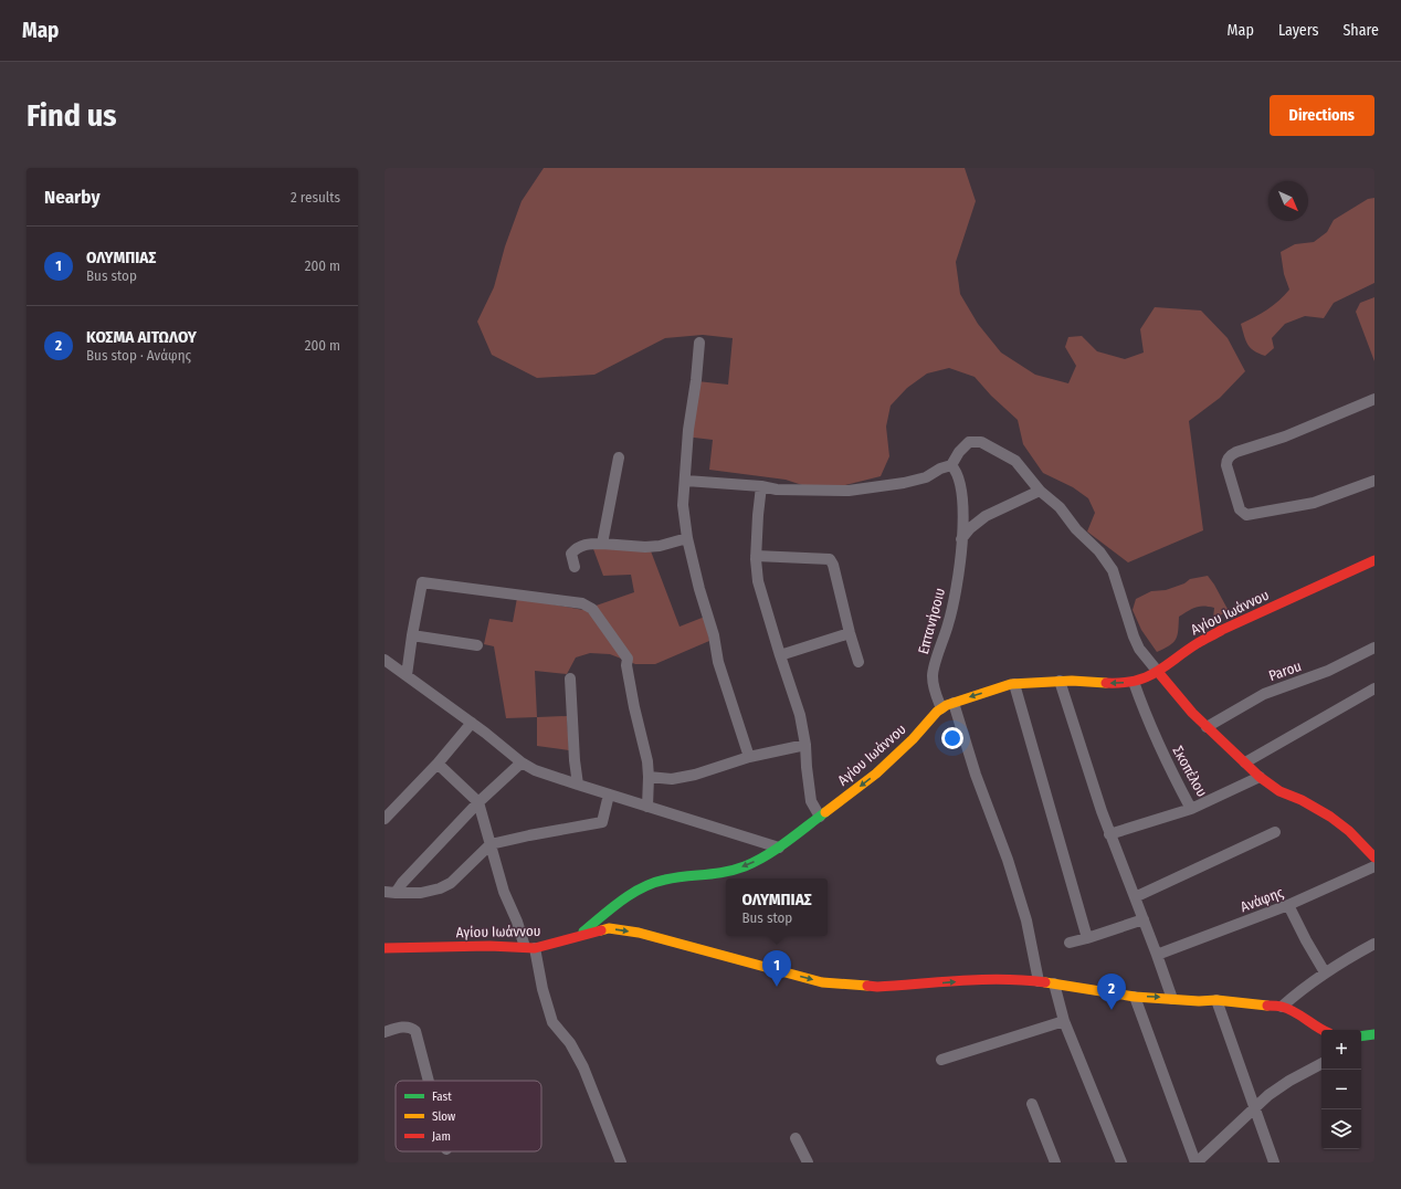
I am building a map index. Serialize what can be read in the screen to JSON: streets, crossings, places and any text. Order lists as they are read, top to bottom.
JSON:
{
  "streets": {
    "street": [
      "Αγίου Ιωάννου",
      "Επτανήσοιυ",
      "Parou",
      "Σκοπέλου",
      "Ανάφης"
    ]
  },
  "crossings": [
    ["Αγίου Ιωάννου", "Επτανήσοιυ"],
    ["Αγίου Ιωάννου", "Σκοπέλου"]
  ],
  "one_way": ["Αγίου Ιωάννου"],
  "legend": ["Fast", "Slow", "Jam"],
  "north": "bottom right",
  "page": {
    "header": "Map",
    "nav": ["Map", "Layers", "Share"],
    "buttons": "Directions",
    "title": "Find us",
    "heading": ["Nearby", "2 results"],
    "list": [
      {
        "mark": "1",
        "name": "ΟΛΥΜΠΙΑΣ",
        "note": "Bus stop",
        "value": "200 m"
      },
      {
        "mark": "2",
        "name": "ΚΟΣΜΑ ΑΙΤΩΛΟΥ",
        "note": "Bus stop · Ανάφης",
        "value": "200 m"
      }
    ],
    "popup": ["ΟΛΥΜΠΙΑΣ", "Bus stop"],
    "pins": ["1", "2"],
    "map_buttons": ["+", "−"]
  }
}
